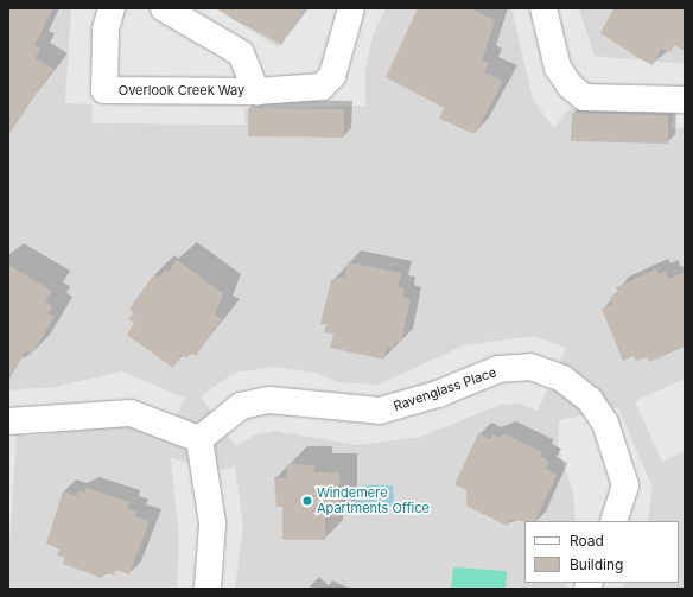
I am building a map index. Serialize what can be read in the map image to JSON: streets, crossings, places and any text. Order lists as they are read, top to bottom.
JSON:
{
  "streets": {
    "street": ["Overlook Creek Way", "Ravenglass Place"]
  },
  "places": ["Windemere Apartments Office"],
  "legend": ["Road", "Building"]
}
